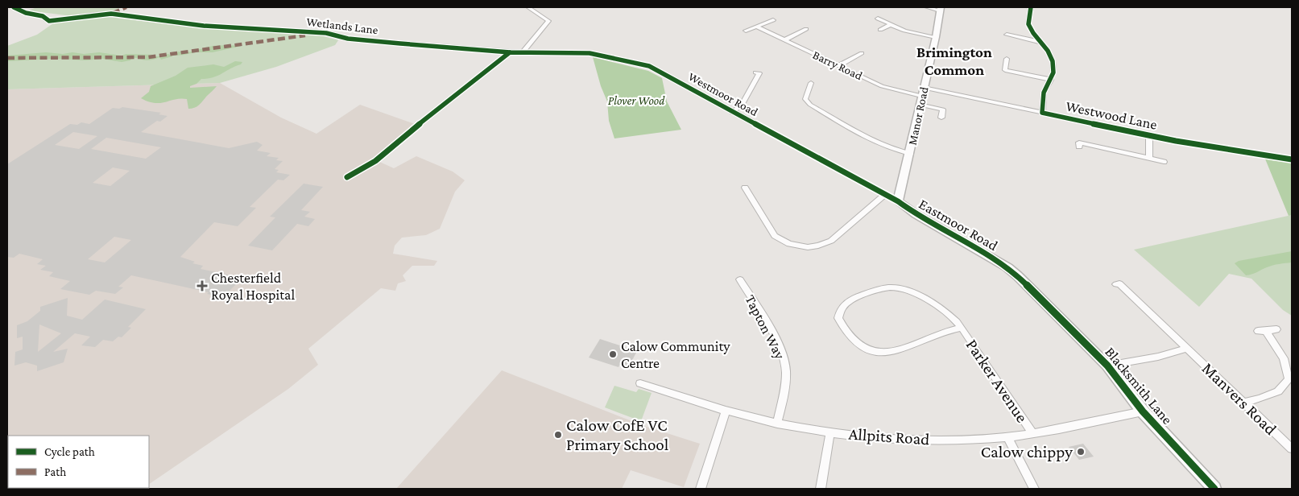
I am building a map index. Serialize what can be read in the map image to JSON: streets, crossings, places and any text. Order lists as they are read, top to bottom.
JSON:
{
  "streets": {
    "street": [
      "Wetlands Lane",
      "Barry Road",
      "Westmoor Road",
      "Westwood Lane",
      "Manor Road",
      "Eastmoor Road",
      "Tapton Way",
      "Parker Avenue",
      "Blacksmith Lane",
      "Manvers Road",
      "Allpits Road"
    ]
  },
  "crossings": [
    ["Wetlands Lane", "Westmoor Road"],
    ["Barry Road", "Westwood Lane"],
    ["Barry Road", "Manor Road"],
    ["Westmoor Road", "Manor Road"],
    ["Westmoor Road", "Eastmoor Road"],
    ["Westwood Lane", "Manor Road"],
    ["Manor Road", "Eastmoor Road"],
    ["Eastmoor Road", "Blacksmith Lane"],
    ["Tapton Way", "Allpits Road"],
    ["Parker Avenue", "Allpits Road"],
    ["Blacksmith Lane", "Allpits Road"]
  ],
  "districts": ["Brimington Common"],
  "parks": ["Plover Wood"],
  "places": {
    "health": ["Chesterfield Royal Hospital"],
    "other": ["Calow Community Centre", "Calow CofE VC Primary School", "Calow chippy"]
  },
  "legend": ["Cycle path", "Path"]
}
